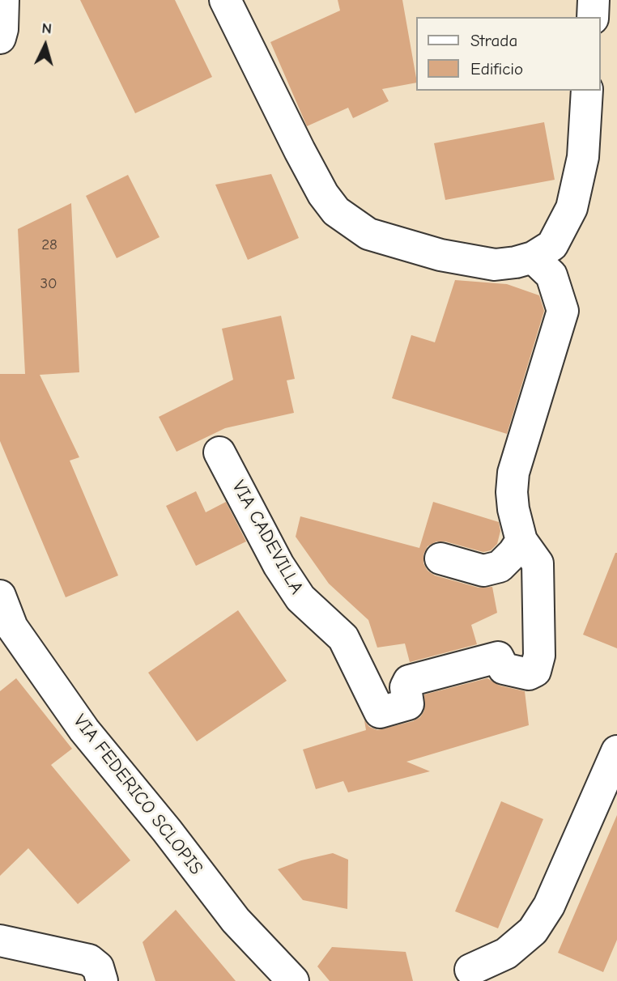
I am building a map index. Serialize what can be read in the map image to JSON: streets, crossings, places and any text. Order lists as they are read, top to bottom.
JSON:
{
  "streets": {
    "street": ["VIA CADEVILLA", "VIA FEDERICO SCLOPIS"]
  },
  "house_numbers": ["28", "30"],
  "legend": ["Strada", "Edificio"],
  "north": "top"
}
